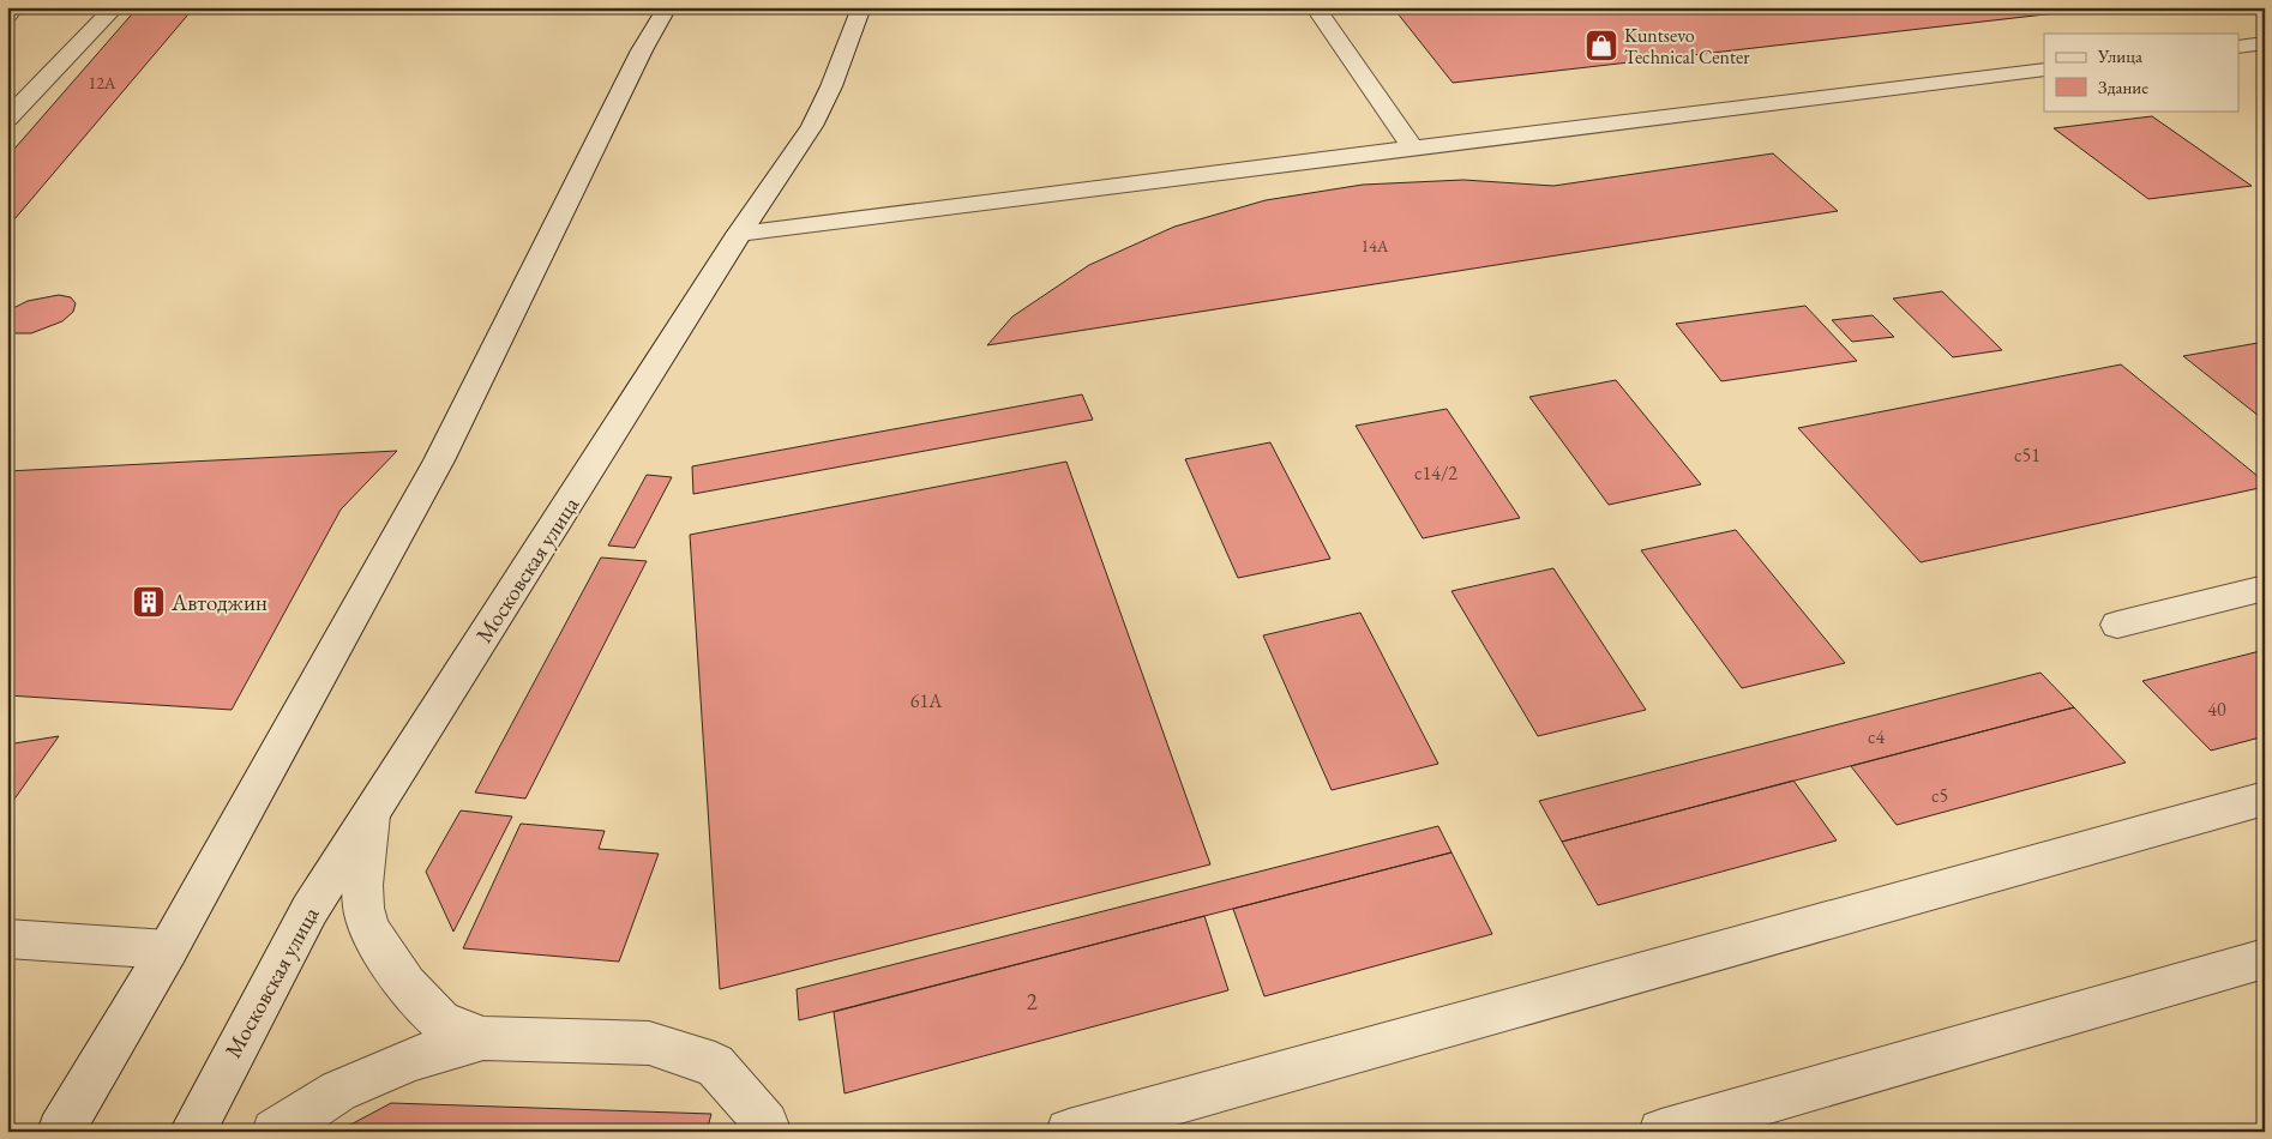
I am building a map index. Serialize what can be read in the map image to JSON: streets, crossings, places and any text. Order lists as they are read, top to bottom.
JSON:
{
  "streets": {
    "street": ["Московская улица"]
  },
  "places": {
    "shop": ["Kuntsevo Technical Center"],
    "building": ["Автоджин"]
  },
  "house_numbers": [
    "12А",
    "14А",
    "с51",
    "с14/2",
    "61А",
    "40",
    "с4",
    "с5",
    "2"
  ],
  "legend": ["Улица", "Здание"]
}
